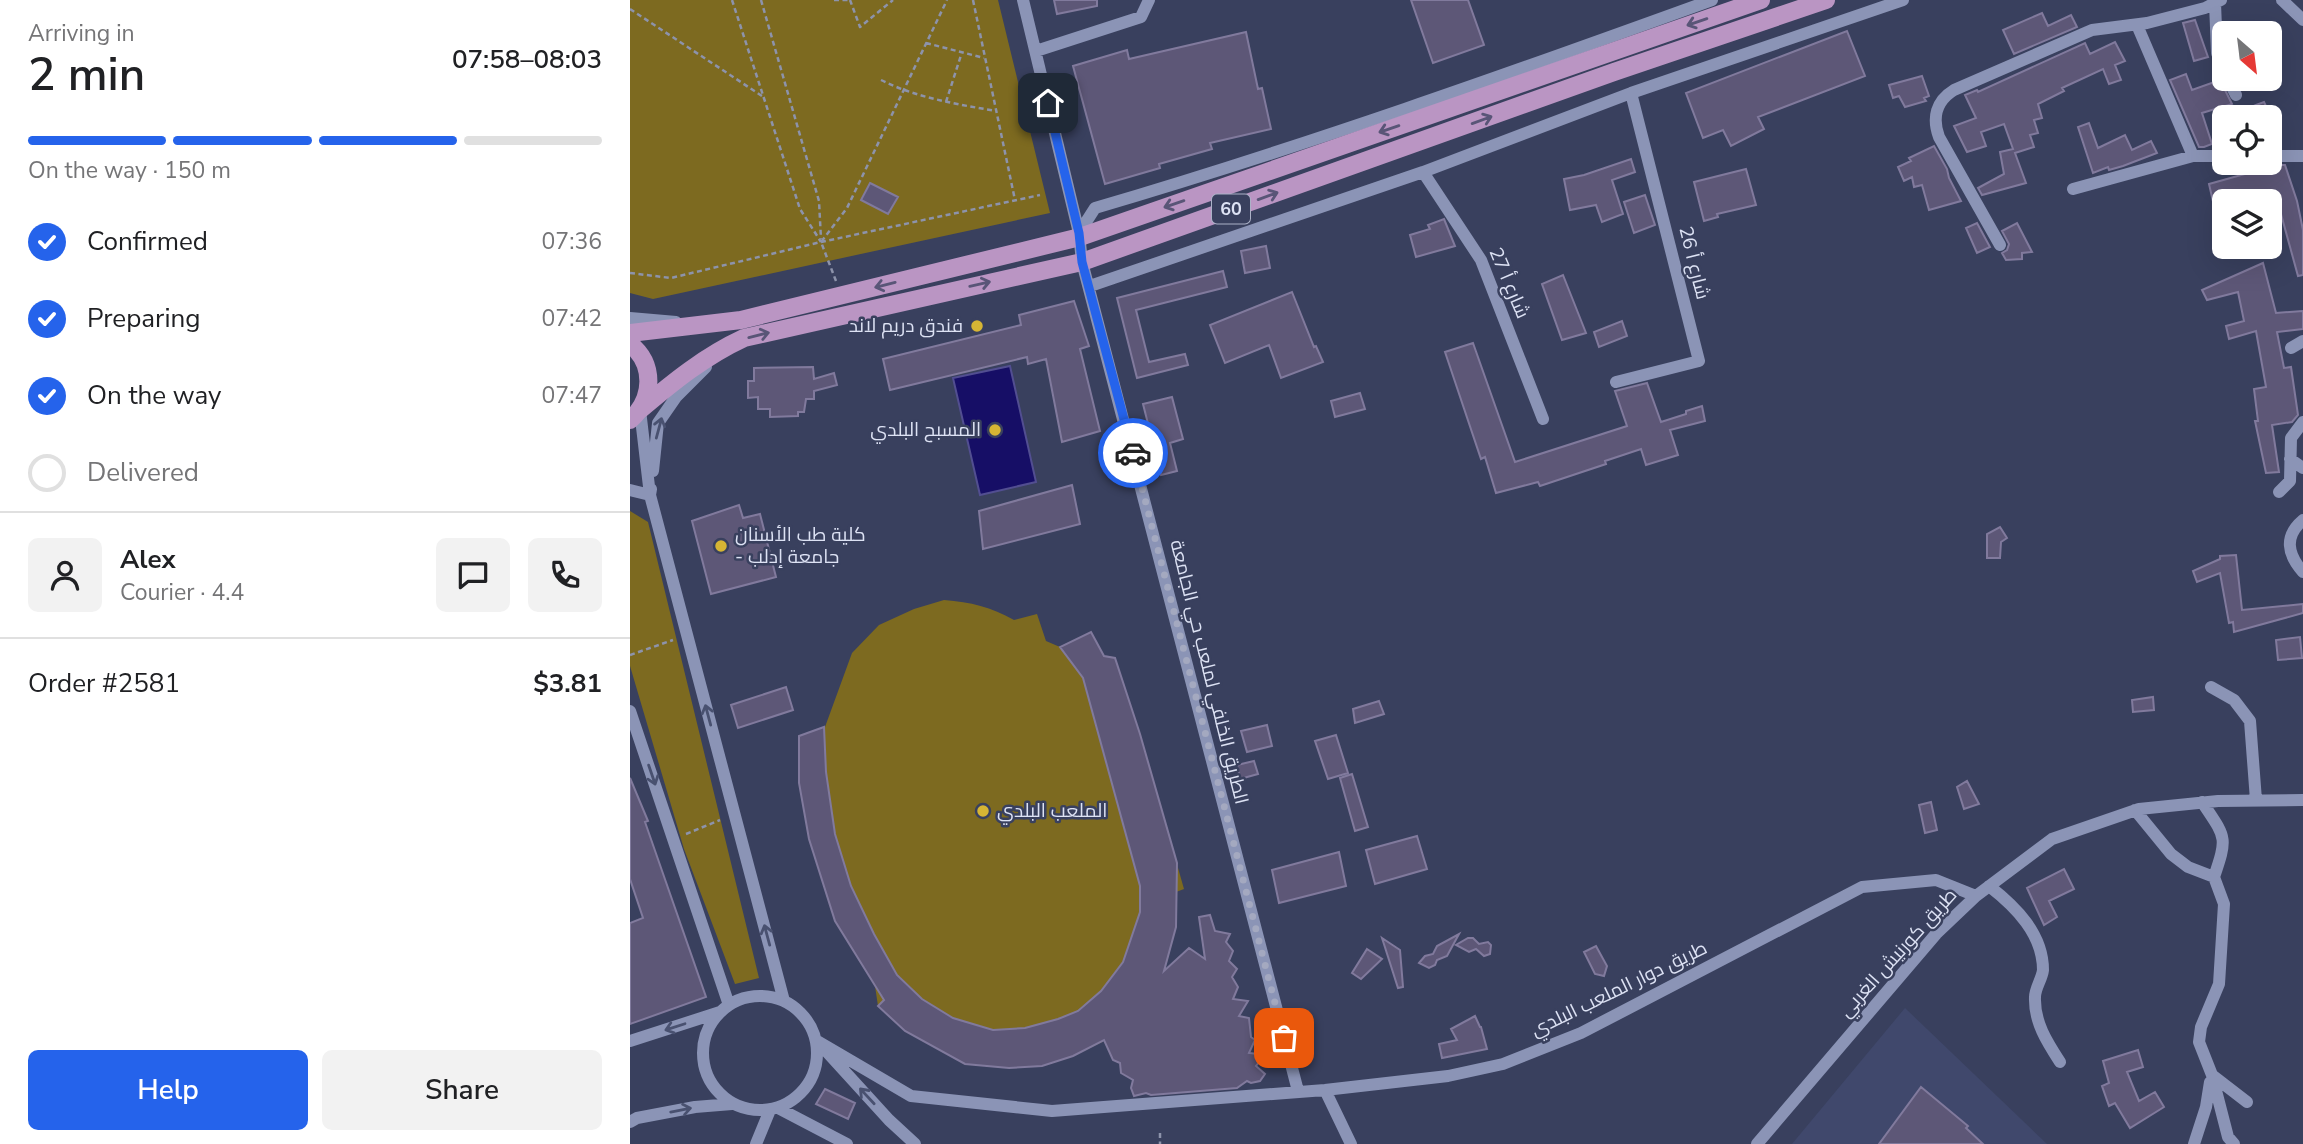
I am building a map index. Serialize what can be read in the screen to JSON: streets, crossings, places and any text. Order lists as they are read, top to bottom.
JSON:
{
  "streets": {
    "main road": ["60"],
    "street": [
      "شارع أ 26",
      "شارع أ 27",
      "الطريق الخلفي لملعب حي الجامعة",
      "طريق كورنيش الغربي",
      "طريق دوار الملعب البلدي"
    ]
  },
  "crossings": [
    ["60", "الطريق الخلفي لملعب حي الجامعة"],
    ["الطريق الخلفي لملعب حي الجامعة", "طريق دوار الملعب البلدي"],
    ["طريق كورنيش الغربي", "طريق دوار الملعب البلدي"]
  ],
  "places": [
    "فندق دريم لاند",
    "المسبح البلدي",
    "كلية طب الأسنان - جامعة إدلب",
    "الملعب البلدي"
  ],
  "north": "bottom right",
  "page": {
    "heading": ["2 min", "Arriving in", "07:58–08:03"],
    "panel": [
      "Alex",
      "Courier · 4.4",
      "Order #2581",
      "$3.81"
    ],
    "bar": "On the way · 150 m",
    "list": [
      ["Confirmed", "07:36"],
      ["Preparing", "07:42"],
      ["On the way", "07:47"],
      "Delivered"
    ],
    "buttons": ["Help", "Share"]
  }
}
